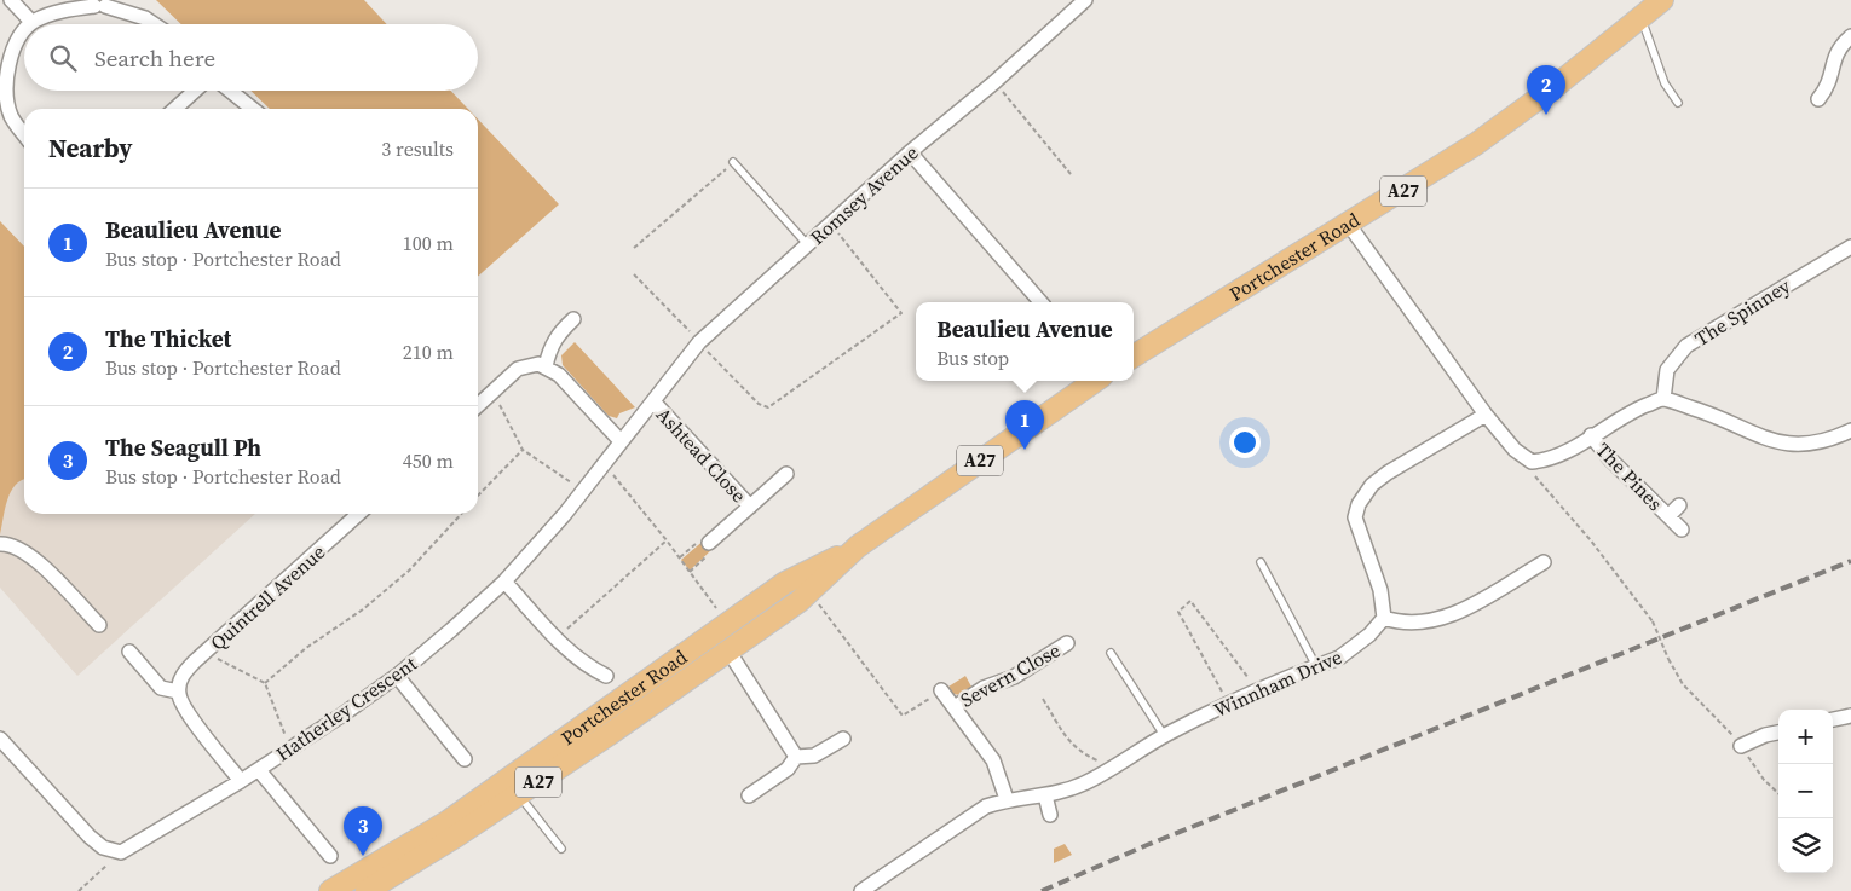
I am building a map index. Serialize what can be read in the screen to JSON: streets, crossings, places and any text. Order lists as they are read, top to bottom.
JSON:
{
  "streets": {
    "main road": ["A27", "Portchester Road"],
    "street": [
      "Romsey Avenue",
      "The Spinney",
      "Ashtead Close",
      "The Pines",
      "Quintrell Avenue",
      "Severn Close",
      "Winnham Drive",
      "Hatherley Crescent"
    ]
  },
  "crossings": [
    ["Romsey Avenue", "Ashtead Close"],
    ["Romsey Avenue", "Hatherley Crescent"],
    ["Ashtead Close", "Hatherley Crescent"],
    ["Severn Close", "Winnham Drive"]
  ],
  "page": {
    "search": "Search here",
    "pins": ["2", "1", "3"],
    "heading": ["Nearby", "3 results"],
    "list": [
      {
        "mark": "1",
        "name": "Beaulieu Avenue",
        "note": "Bus stop · Portchester Road",
        "value": "100 m"
      },
      {
        "mark": "2",
        "name": "The Thicket",
        "note": "Bus stop · Portchester Road",
        "value": "210 m"
      },
      {
        "mark": "3",
        "name": "The Seagull Ph",
        "note": "Bus stop · Portchester Road",
        "value": "450 m"
      }
    ],
    "popup": ["Beaulieu Avenue", "Bus stop"],
    "map_buttons": ["+", "−"]
  }
}
